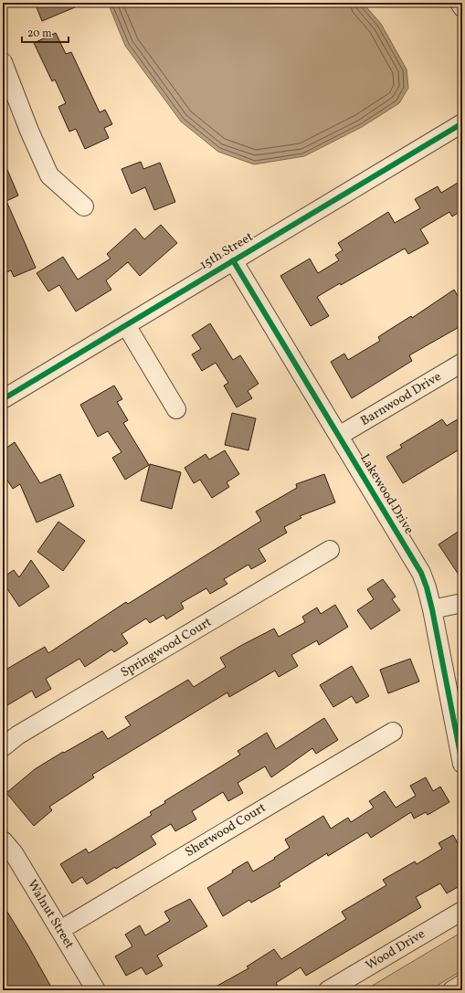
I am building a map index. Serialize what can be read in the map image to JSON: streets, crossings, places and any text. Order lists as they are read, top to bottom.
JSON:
{
  "streets": {
    "street": [
      "15th Street",
      "Barnwood Drive",
      "Lakewood Drive",
      "Springwood Court",
      "Sherwood Court",
      "Walnut Street",
      "Wood Drive"
    ]
  },
  "crossings": [
    ["15th Street", "Lakewood Drive"],
    ["Barnwood Drive", "Lakewood Drive"],
    ["Sherwood Court", "Walnut Street"]
  ],
  "scale_bar": "20 m"
}
